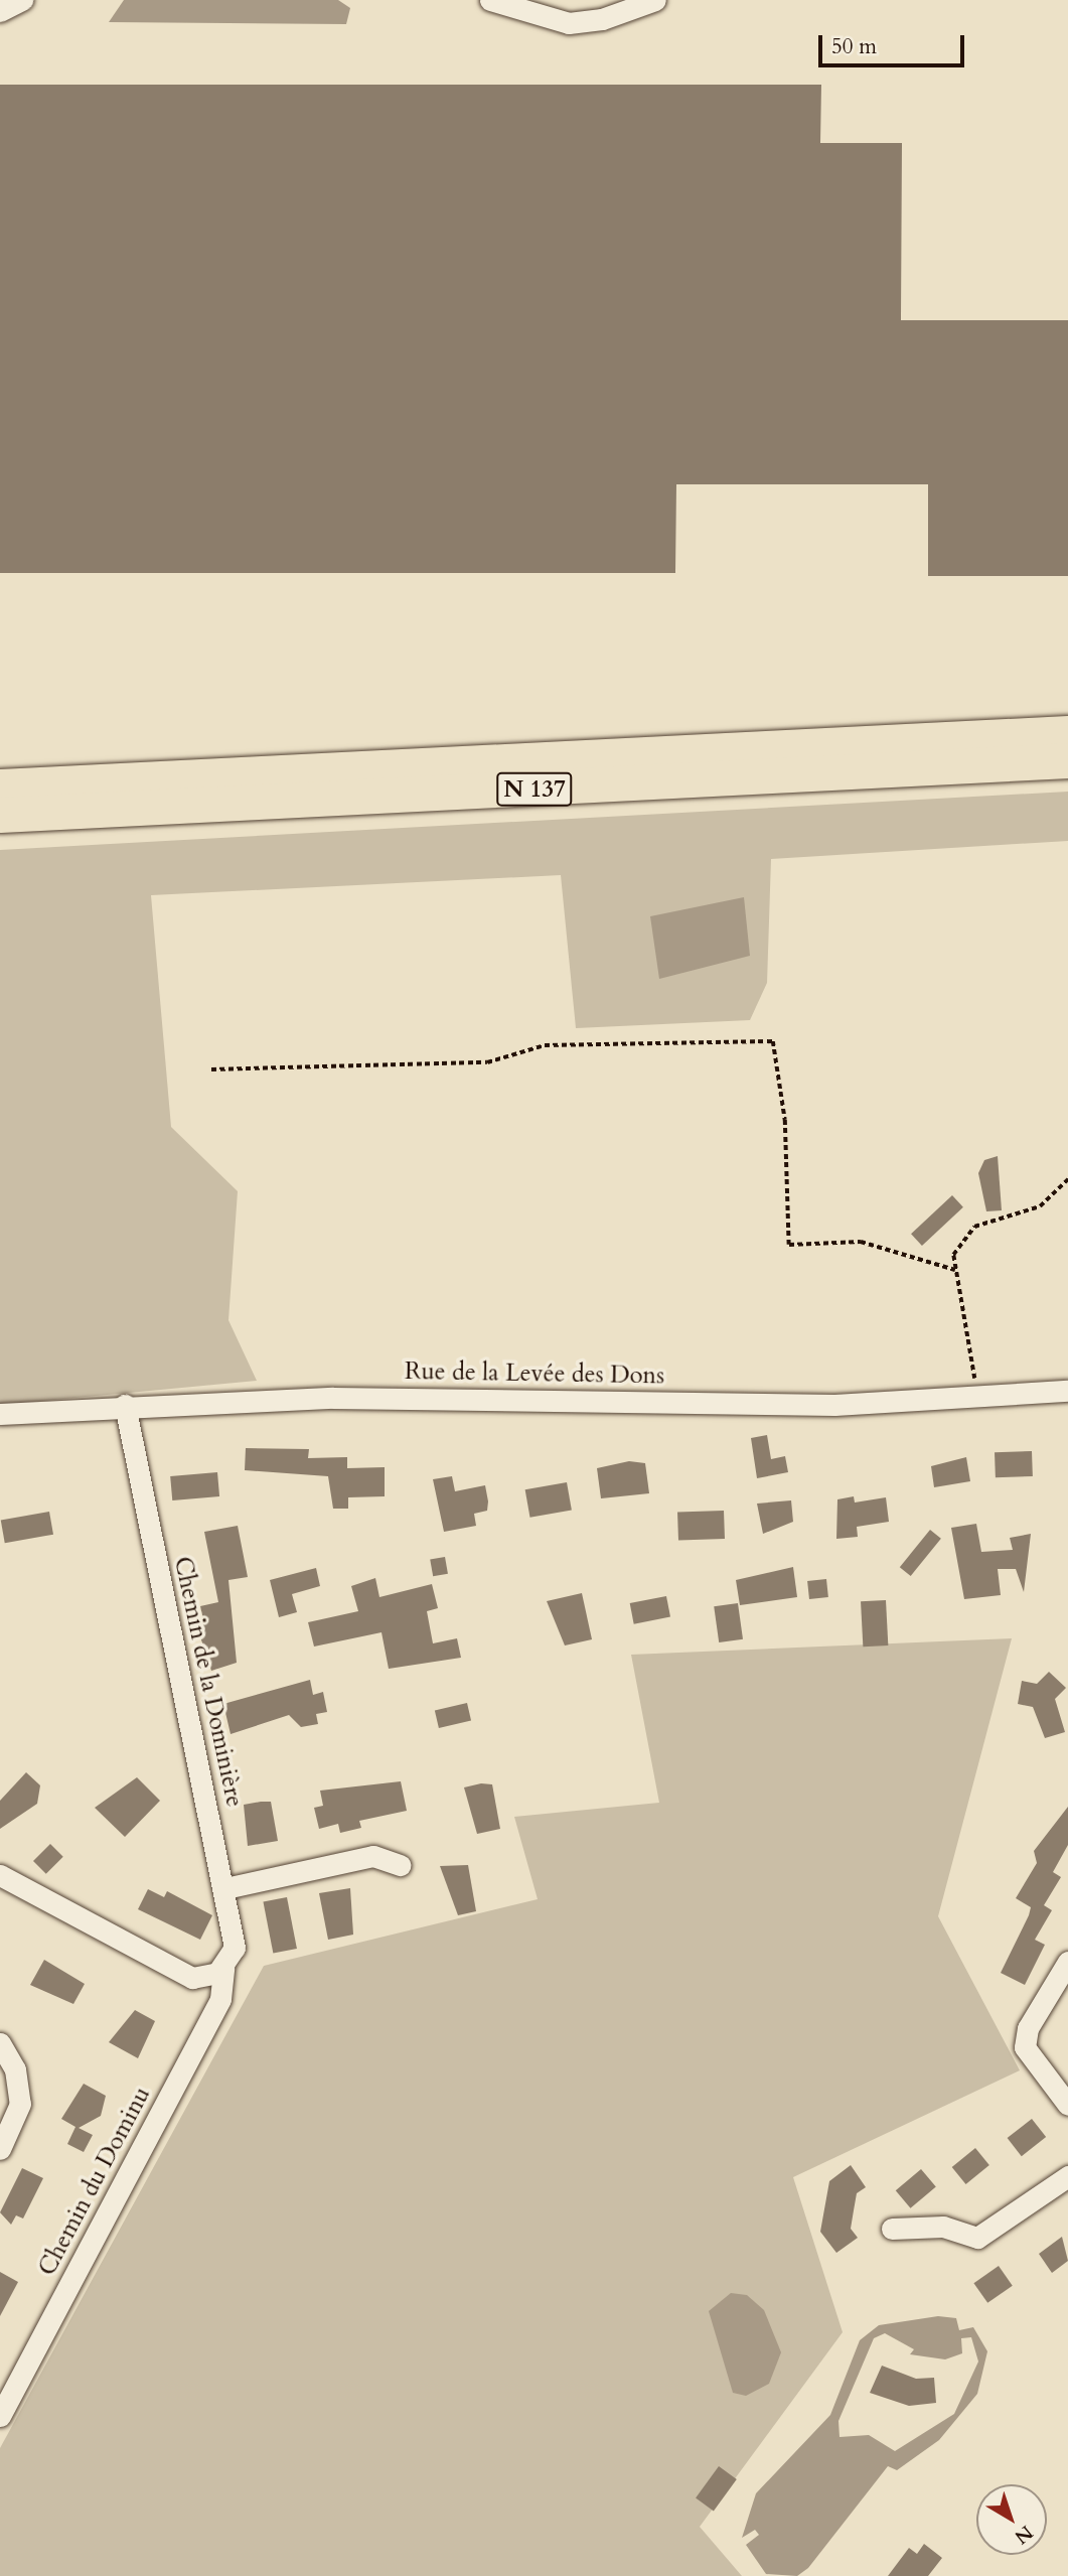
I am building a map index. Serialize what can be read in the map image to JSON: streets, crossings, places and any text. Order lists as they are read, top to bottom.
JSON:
{
  "streets": {
    "highway": ["N 137"],
    "street": ["Rue de la Levée des Dons", "Chemin de la Dominière", "Chemin du Dominu"]
  },
  "crossings": [
    ["Rue de la Levée des Dons", "Chemin de la Dominière"],
    ["Chemin de la Dominière", "Chemin du Dominu"]
  ],
  "scale_bar": "50 m",
  "north": "bottom right"
}
